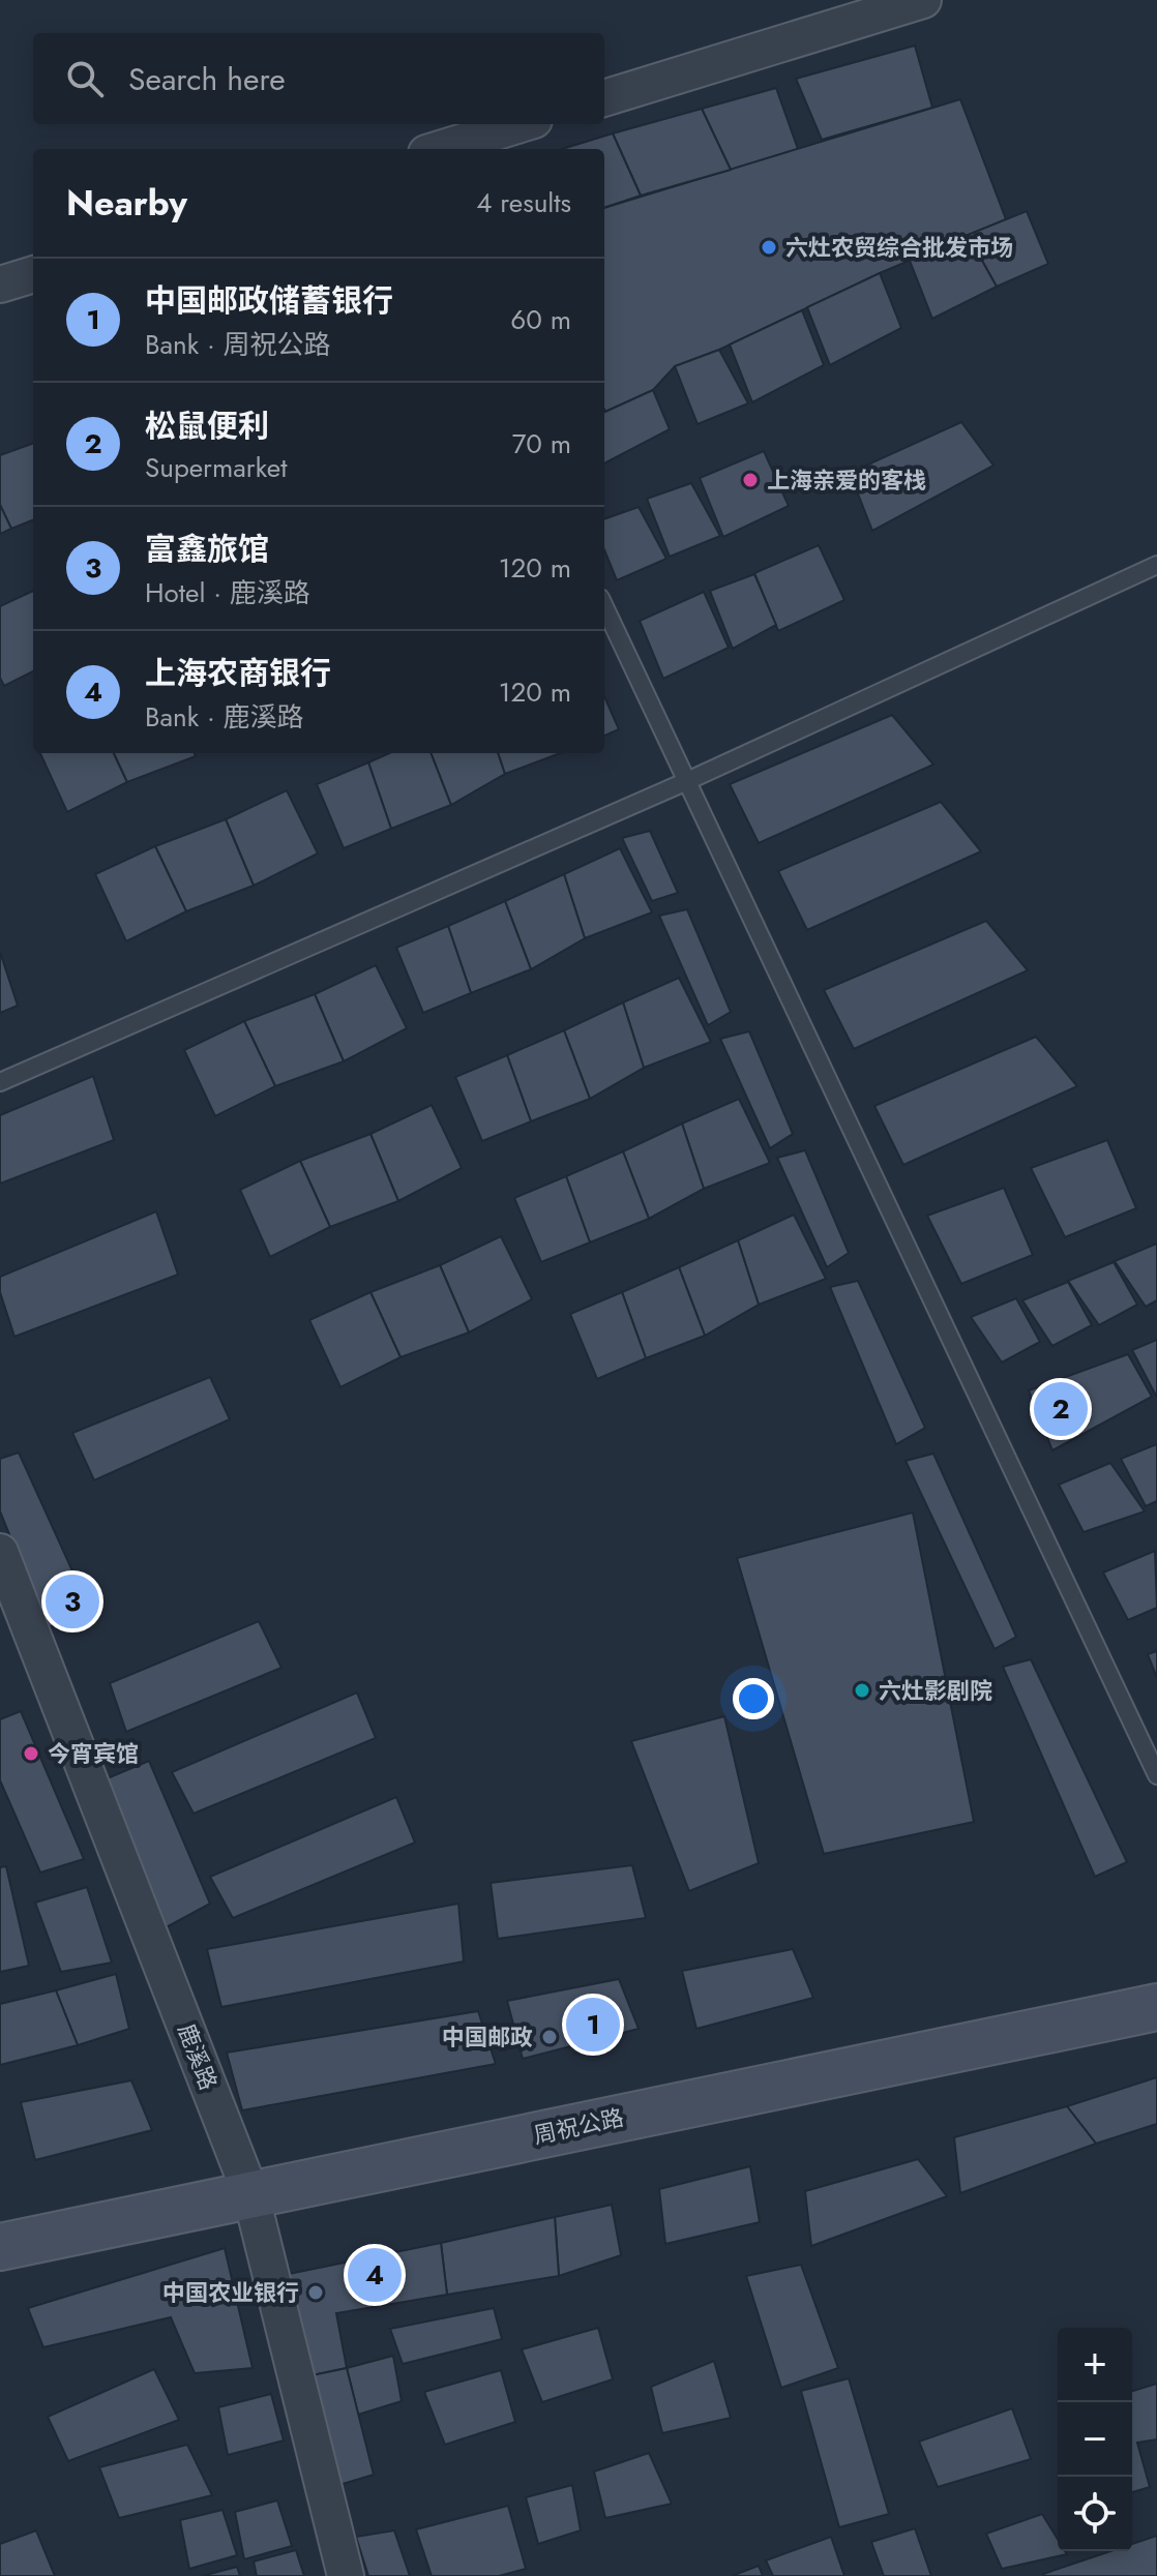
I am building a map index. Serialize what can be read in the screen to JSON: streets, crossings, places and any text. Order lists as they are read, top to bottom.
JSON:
{
  "streets": {
    "street": ["鹿溪路", "周祝公路"]
  },
  "crossings": [
    ["鹿溪路", "周祝公路"]
  ],
  "places": [
    "六灶农贸综合批发市场",
    "上海亲爱的客栈",
    "六灶影剧院",
    "今宵宾馆",
    "中国邮政",
    "中国农业银行"
  ],
  "page": {
    "search": "Search here",
    "heading": ["Nearby", "4 results"],
    "list": [
      {
        "mark": "1",
        "name": "中国邮政储蓄银行",
        "note": "Bank · 周祝公路",
        "value": "60 m"
      },
      {
        "mark": "2",
        "name": "松鼠便利",
        "note": "Supermarket",
        "value": "70 m"
      },
      {
        "mark": "3",
        "name": "富鑫旅馆",
        "note": "Hotel · 鹿溪路",
        "value": "120 m"
      },
      {
        "mark": "4",
        "name": "上海农商银行",
        "note": "Bank · 鹿溪路",
        "value": "120 m"
      }
    ],
    "pins": [
      "2",
      "3",
      "1",
      "4"
    ],
    "map_buttons": ["+", "−"]
  }
}
